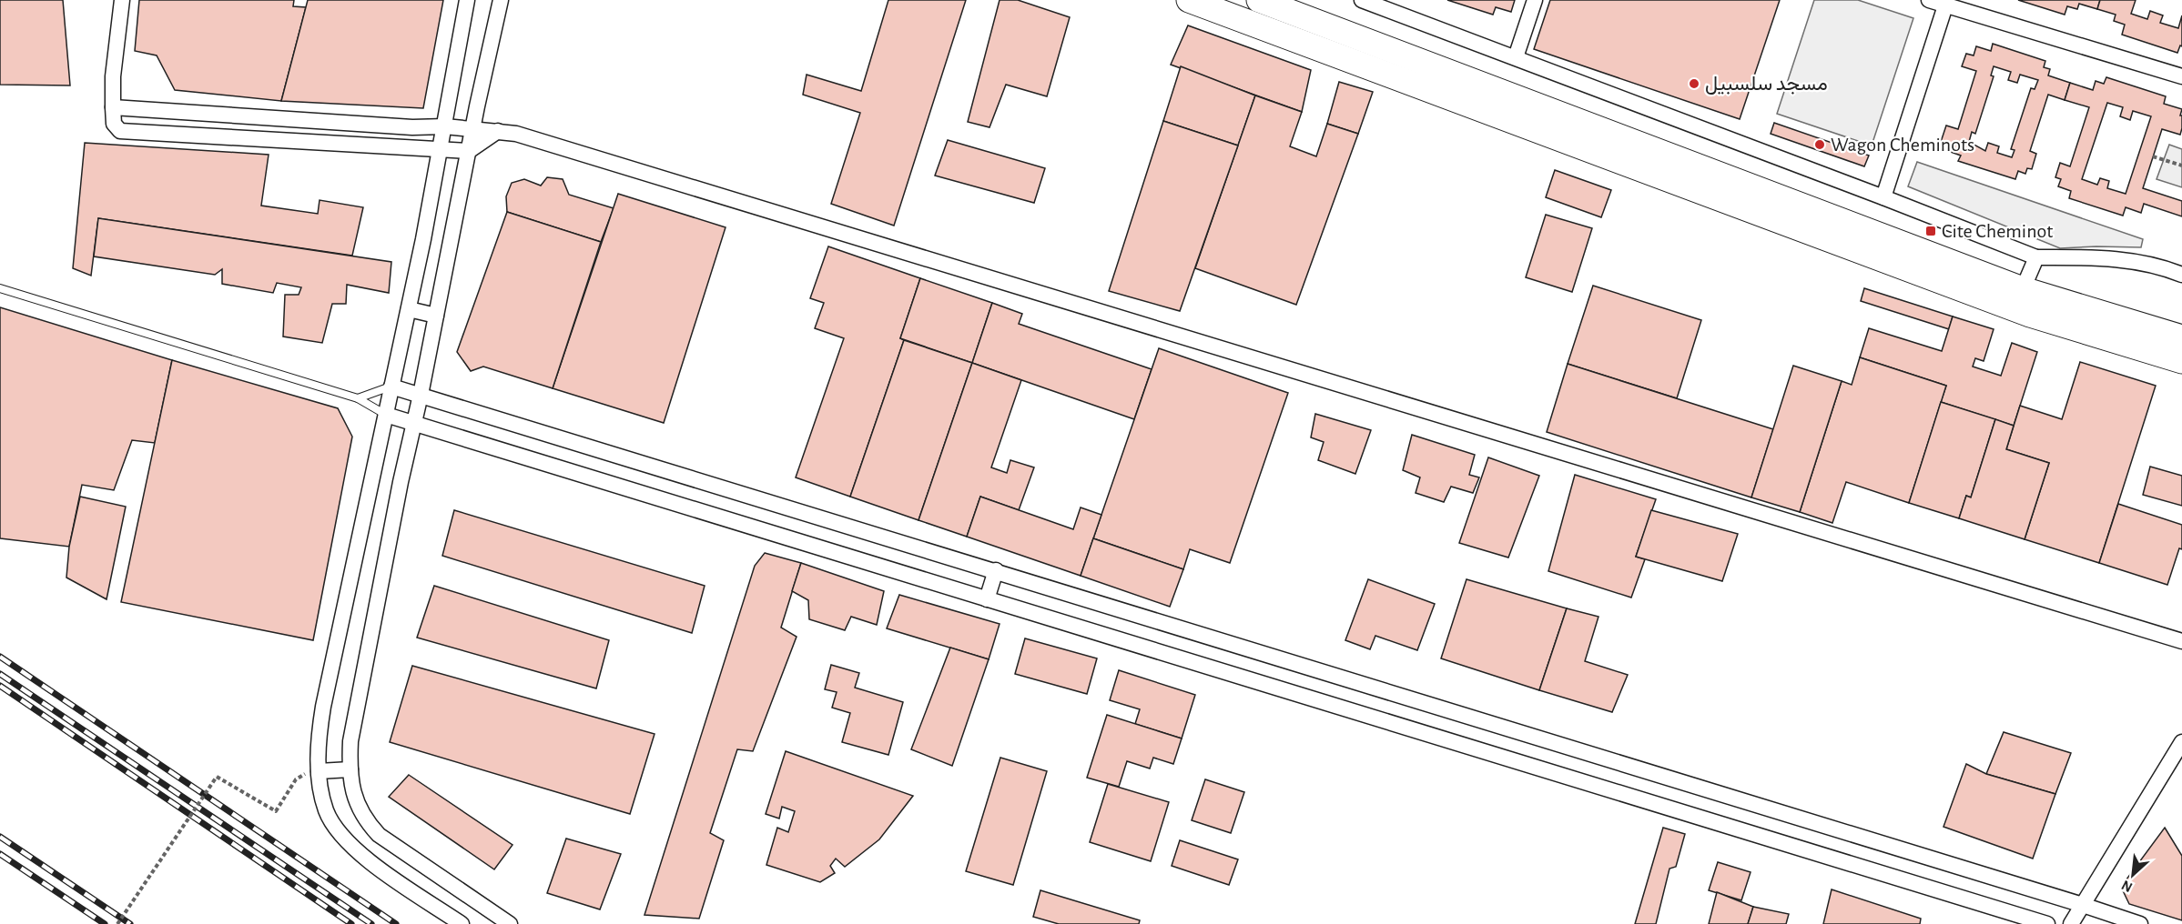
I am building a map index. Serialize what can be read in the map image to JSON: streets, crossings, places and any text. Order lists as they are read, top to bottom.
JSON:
{
  "places": {
    "other": ["مسجد سلسبيل", "Wagon Cheminots"],
    "transit": ["Cite Cheminot"]
  },
  "north": "bottom left"
}
